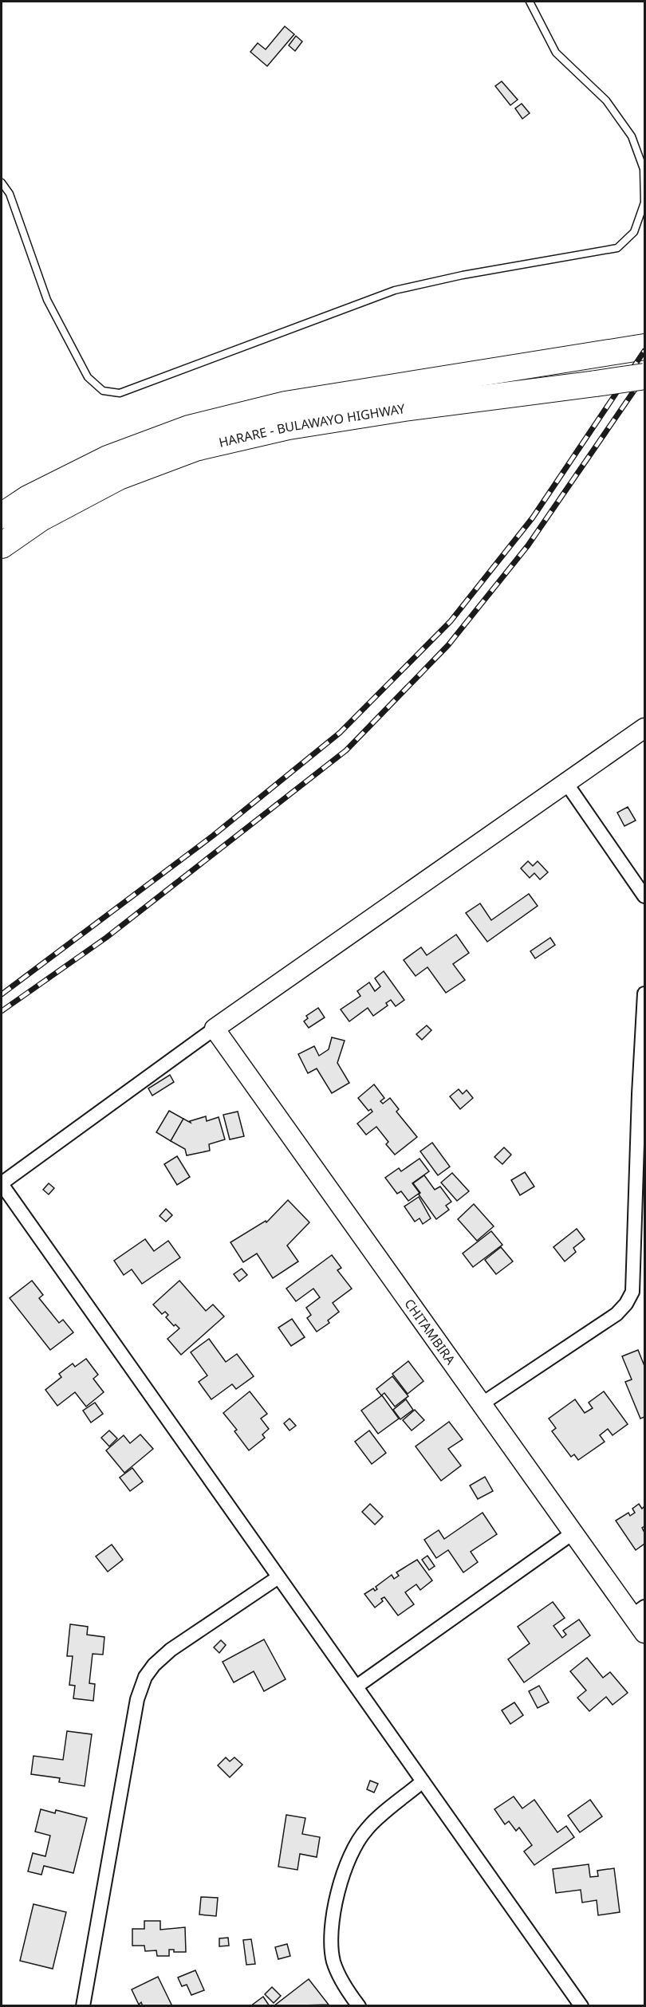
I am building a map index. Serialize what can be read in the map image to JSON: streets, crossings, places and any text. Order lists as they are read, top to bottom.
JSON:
{
  "streets": {
    "highway": ["HARARE - BULAWAYO HIGHWAY"],
    "street": ["CHITAMBIRA"]
  }
}
